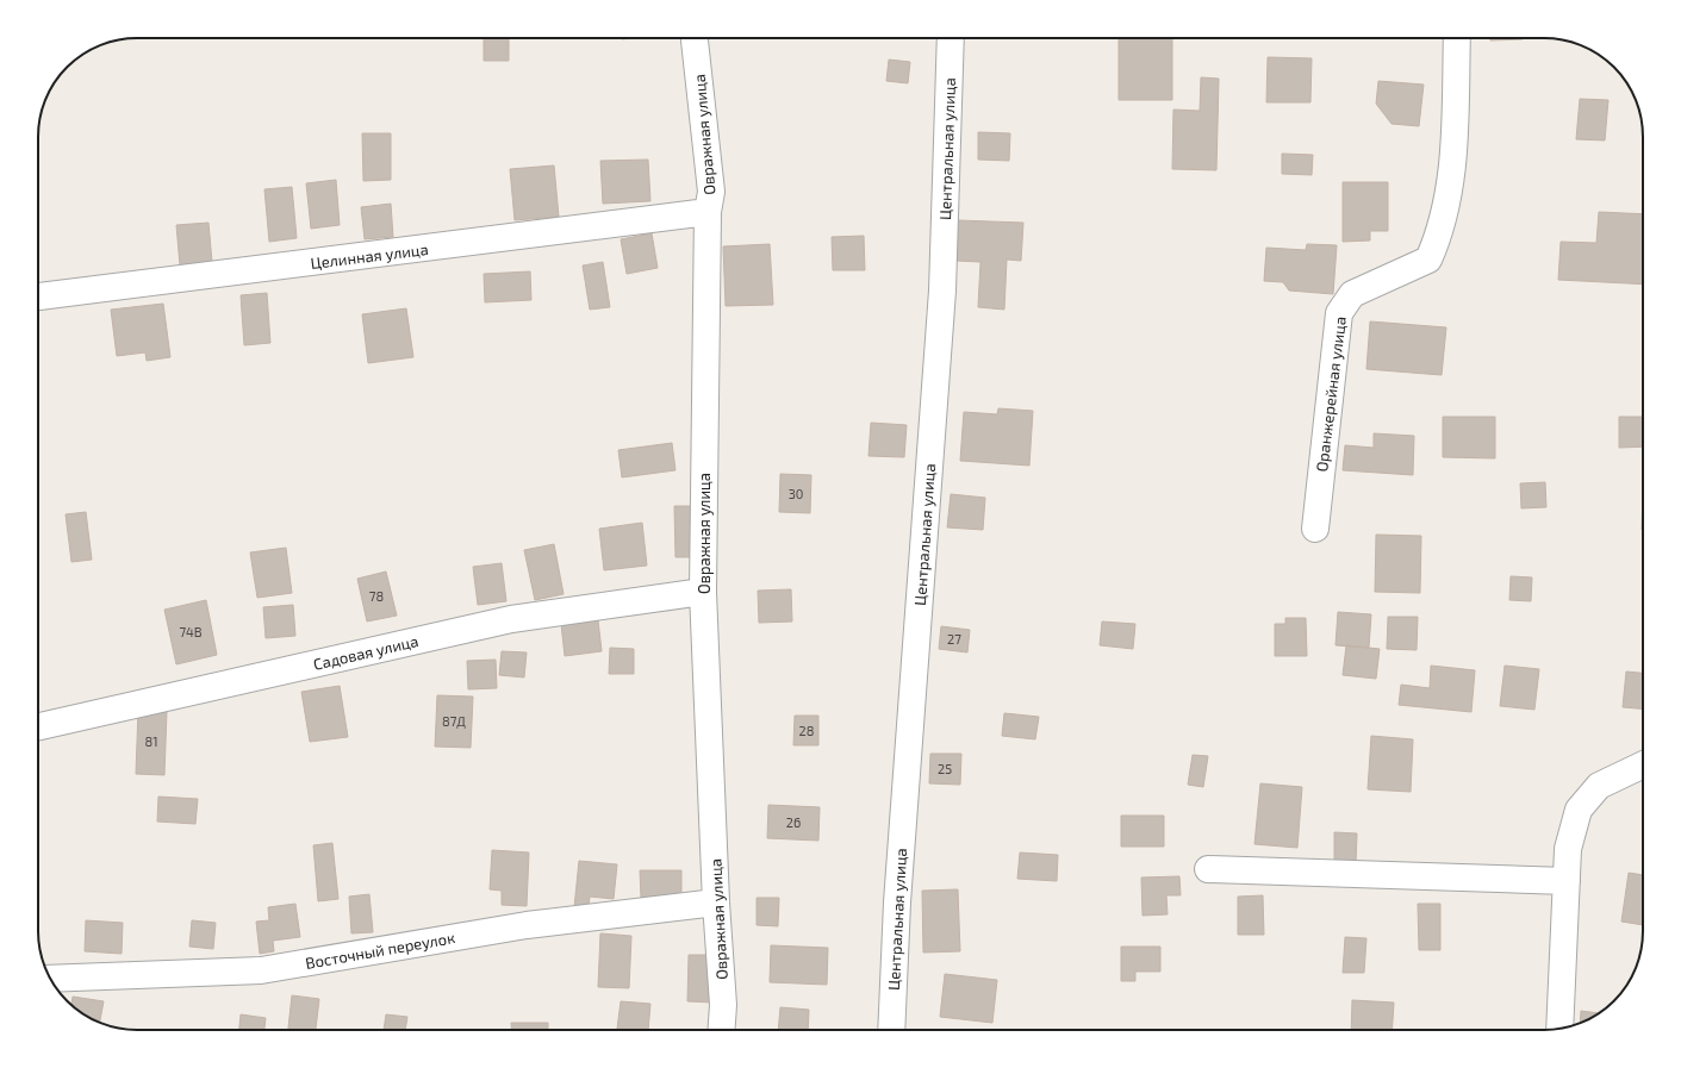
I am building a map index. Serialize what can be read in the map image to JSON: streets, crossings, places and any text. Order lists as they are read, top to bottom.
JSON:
{
  "streets": {
    "street": [
      "Овражная улица",
      "Центральная улица",
      "Целинная улица",
      "Оранжерейная улица",
      "Садовая улица",
      "Восточный переулок"
    ]
  },
  "crossings": [
    ["Овражная улица", "Целинная улица"],
    ["Овражная улица", "Садовая улица"],
    ["Овражная улица", "Восточный переулок"]
  ],
  "house_numbers": [
    "30",
    "78",
    "74В",
    "27",
    "87Д",
    "28",
    "81",
    "25",
    "26"
  ]
}
